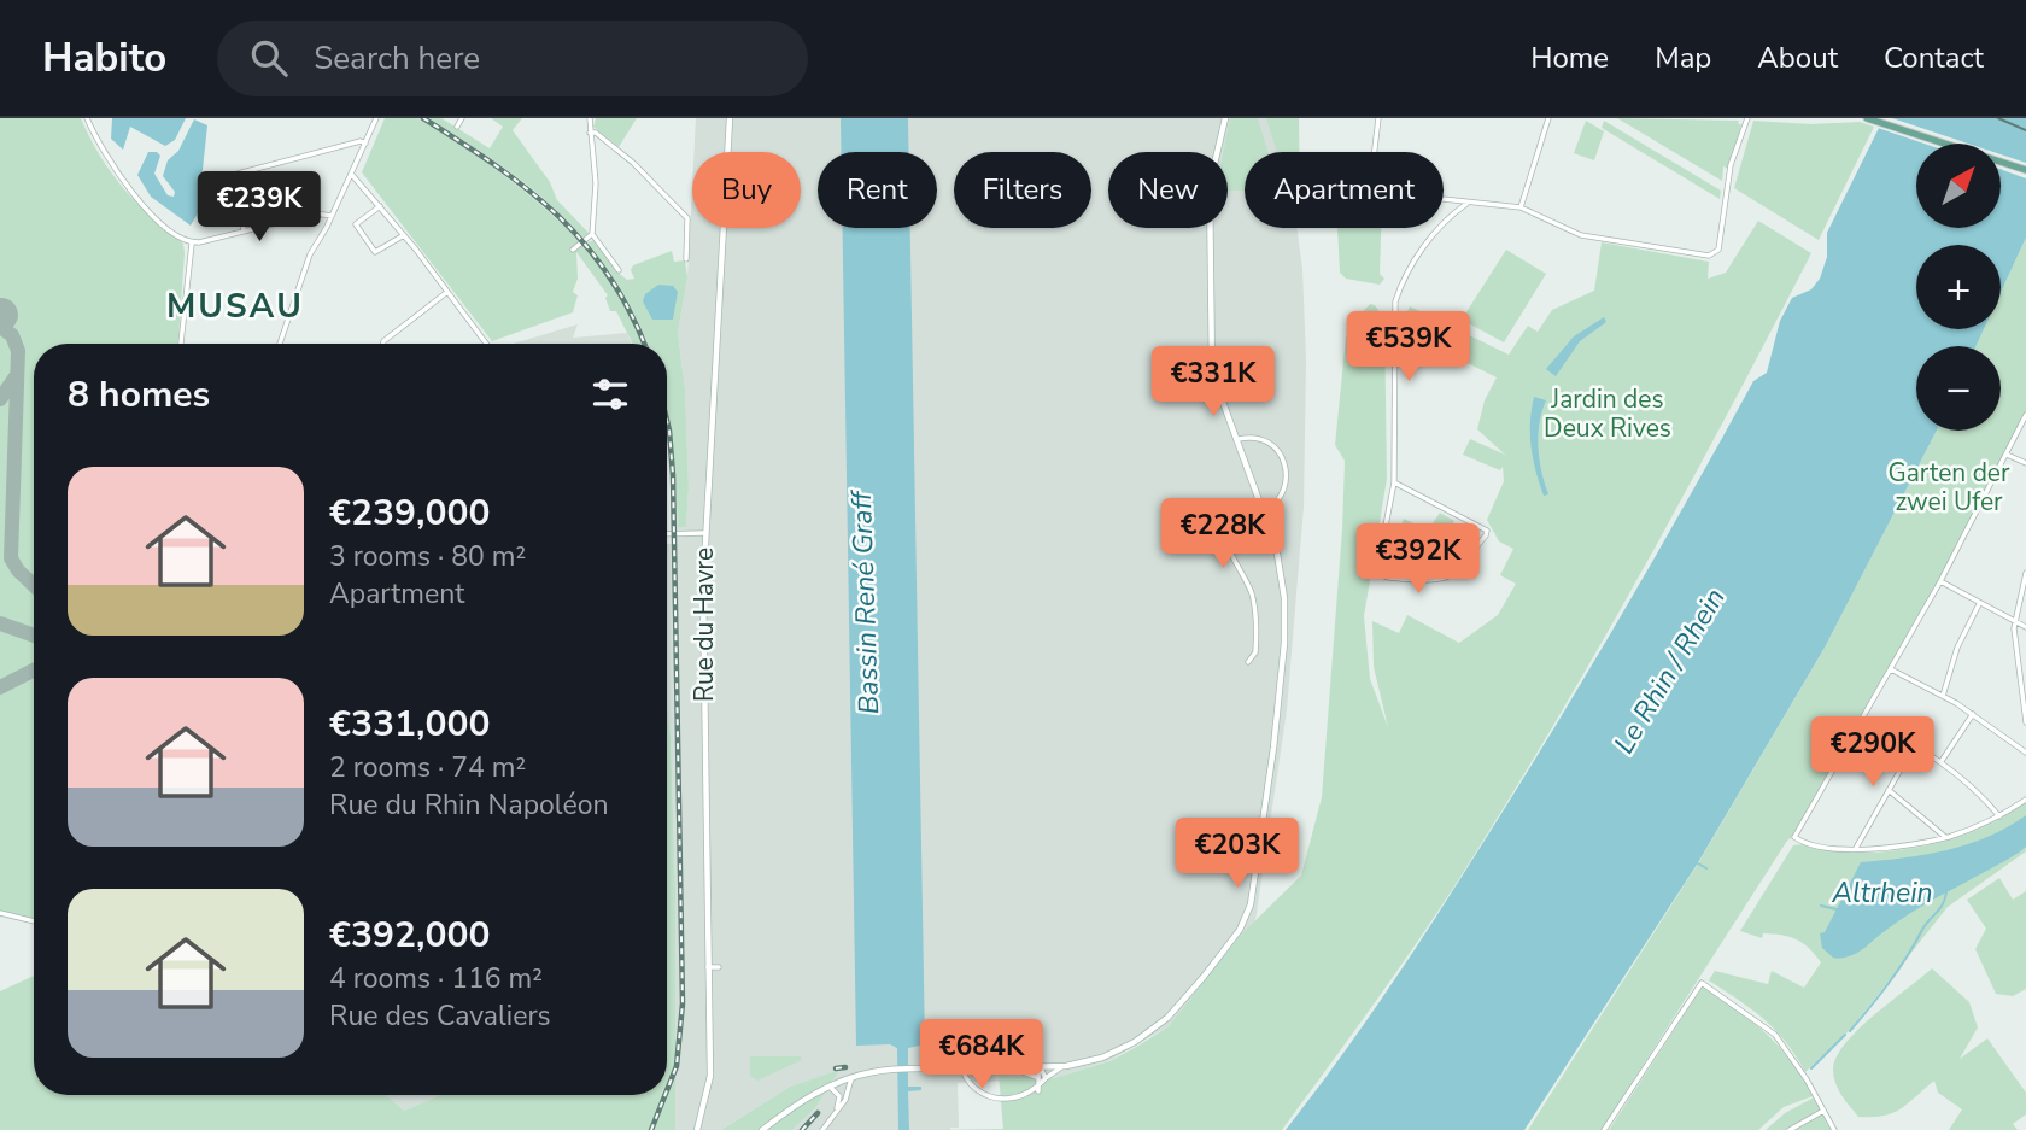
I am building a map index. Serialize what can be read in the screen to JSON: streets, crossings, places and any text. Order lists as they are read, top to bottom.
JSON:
{
  "streets": {
    "main road": ["Rue du Havre"]
  },
  "districts": ["MUSAU"],
  "water": ["Bassin René Graff", "Le Rhin / Rhein", "Altrhein"],
  "parks": ["Jardin des Deux Rives", "Garten der zwei Ufer"],
  "north": "top right",
  "page": {
    "header": "Habito",
    "search": "Search here",
    "nav": [
      "Home",
      "Map",
      "About",
      "Contact"
    ],
    "map_buttons": ["+", "−"],
    "chip": [
      "Buy",
      "Rent",
      "Filters",
      "New",
      "Apartment"
    ],
    "price": [
      "€239K",
      "€539K",
      "€331K",
      "€228K",
      "€392K",
      "€290K",
      "€203K",
      "€684K"
    ],
    "heading": "8 homes",
    "list": [
      {
        "name": "€239,000",
        "note": "3 rooms · 80 m² · Apartment"
      },
      {
        "name": "€331,000",
        "note": "2 rooms · 74 m² · Rue du Rhin Napoléon"
      },
      {
        "name": "€392,000",
        "note": "4 rooms · 116 m² · Rue des Cavaliers"
      }
    ]
  }
}
